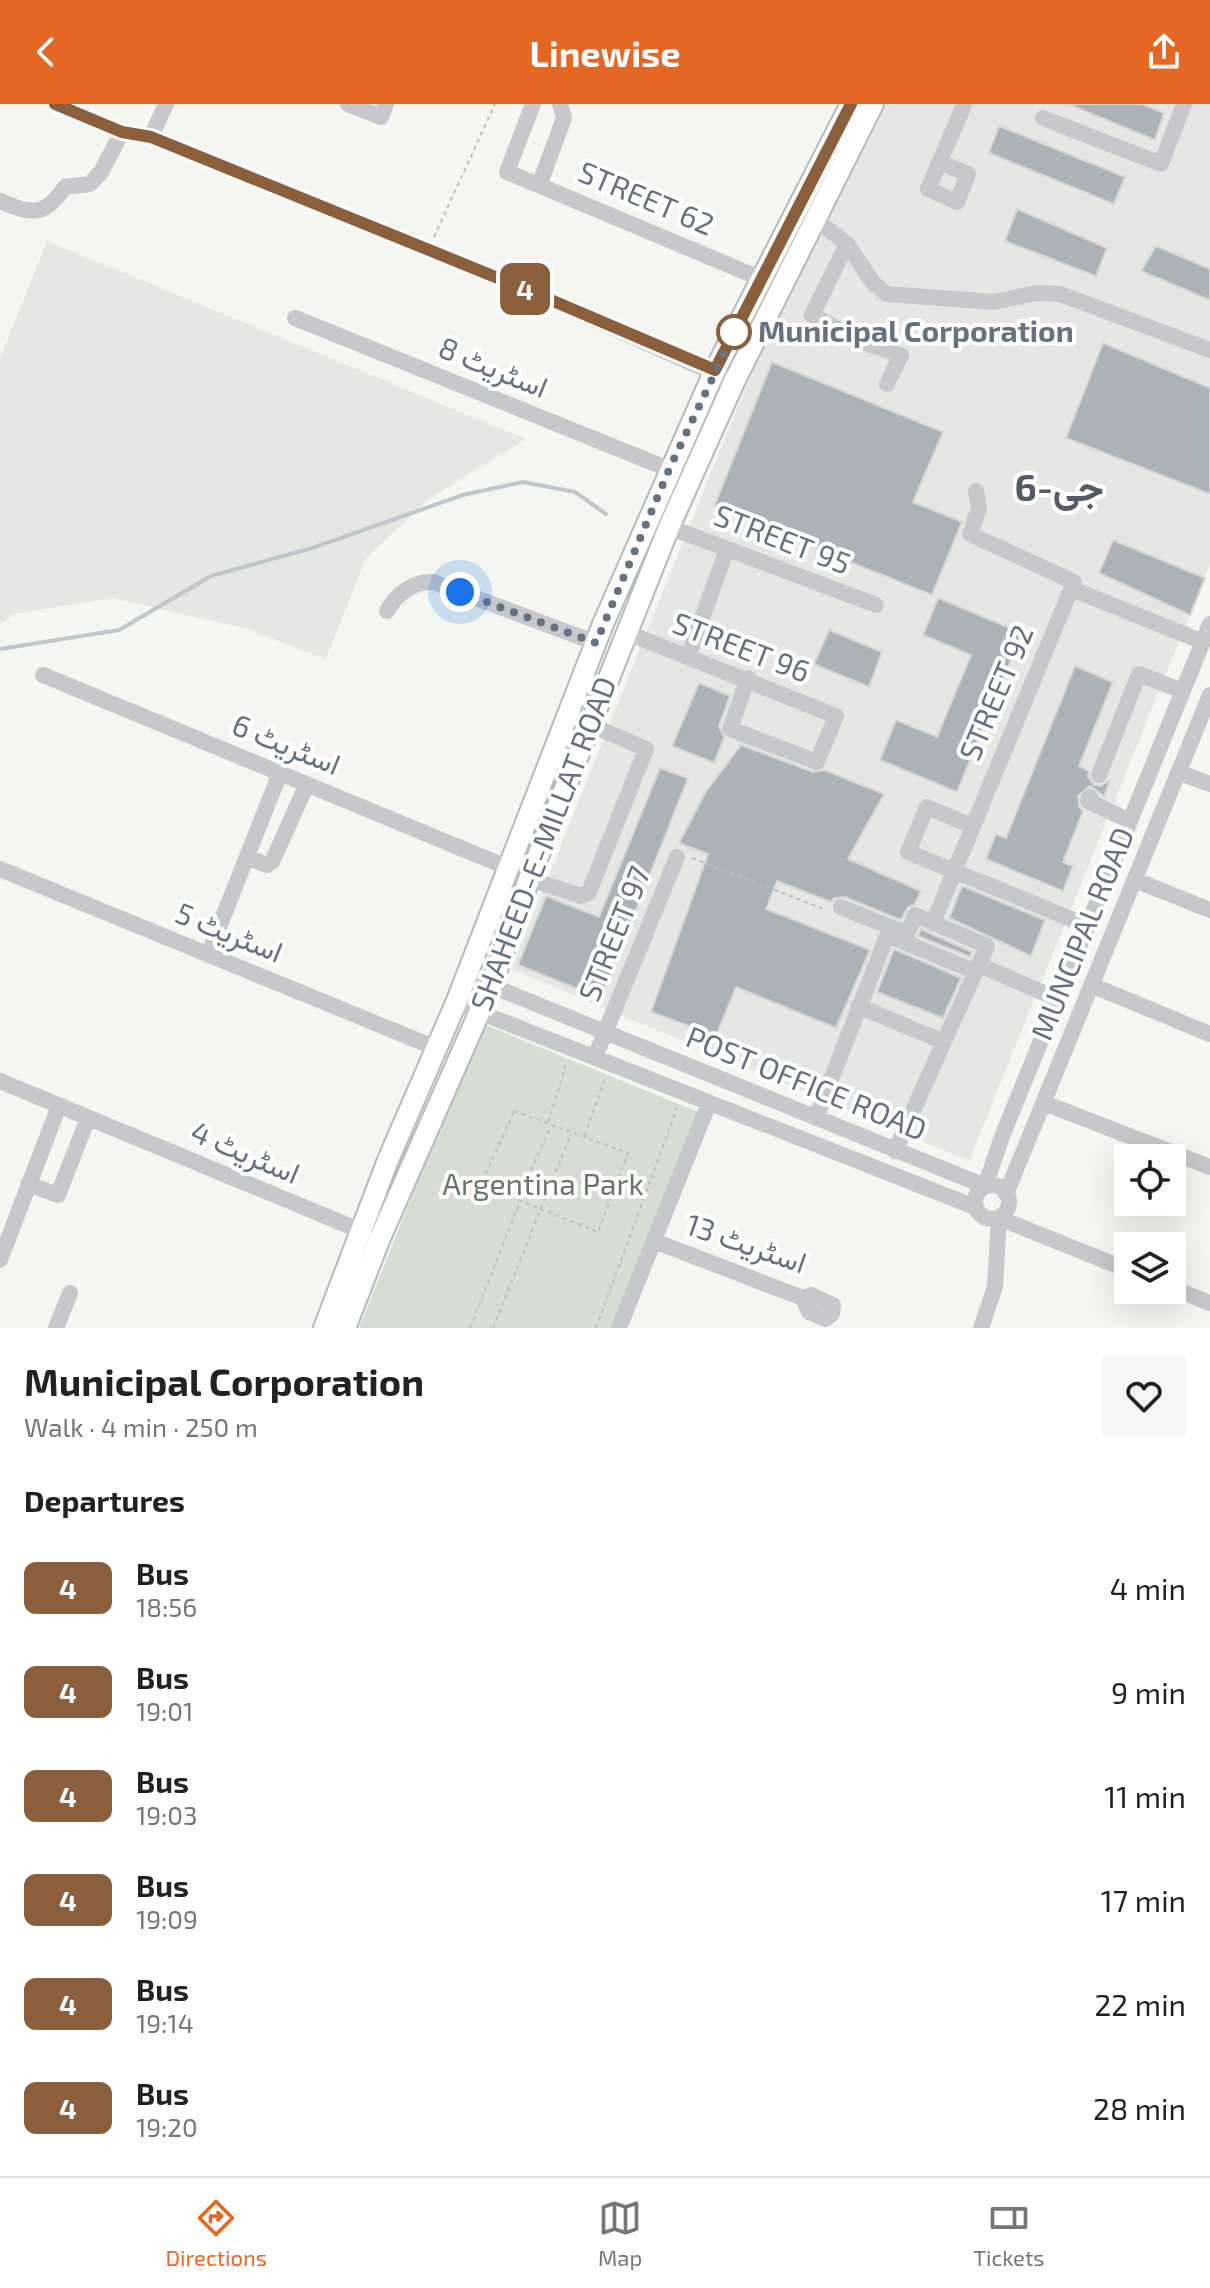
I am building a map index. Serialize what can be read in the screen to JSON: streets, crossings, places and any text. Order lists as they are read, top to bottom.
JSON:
{
  "streets": {
    "main road": ["SHAHEED-E-MILLAT ROAD"],
    "street": [
      "STREET 62",
      "اسٹریٹ 8",
      "STREET 95",
      "STREET 96",
      "STREET 92",
      "اسٹریٹ 6",
      "اسٹریٹ 5",
      "STREET 97",
      "MUNCIPAL ROAD",
      "POST OFFICE ROAD",
      "اسٹریٹ 4",
      "اسٹریٹ 13"
    ]
  },
  "crossings": [
    ["STREET 62", "SHAHEED-E-MILLAT ROAD"],
    ["اسٹریٹ 8", "SHAHEED-E-MILLAT ROAD"],
    ["STREET 95", "SHAHEED-E-MILLAT ROAD"],
    ["STREET 96", "SHAHEED-E-MILLAT ROAD"],
    ["اسٹریٹ 6", "SHAHEED-E-MILLAT ROAD"],
    ["SHAHEED-E-MILLAT ROAD", "اسٹریٹ 5"],
    ["SHAHEED-E-MILLAT ROAD", "POST OFFICE ROAD"],
    ["SHAHEED-E-MILLAT ROAD", "اسٹریٹ 4"],
    ["STREET 97", "POST OFFICE ROAD"],
    ["MUNCIPAL ROAD", "POST OFFICE ROAD"]
  ],
  "districts": ["جی-6"],
  "parks": ["Argentina Park"],
  "places": ["Municipal Corporation"],
  "lines": ["bus line 4"],
  "page": {
    "header": "Linewise",
    "on_map": "4",
    "heading": [
      ["Municipal Corporation", "Walk · 4 min · 250 m"],
      "Departures"
    ],
    "list": [
      {
        "mark": "4",
        "name": "Bus",
        "note": "18:56",
        "value": "4 min"
      },
      {
        "mark": "4",
        "name": "Bus",
        "note": "19:01",
        "value": "9 min"
      },
      {
        "mark": "4",
        "name": "Bus",
        "note": "19:03",
        "value": "11 min"
      },
      {
        "mark": "4",
        "name": "Bus",
        "note": "19:09",
        "value": "17 min"
      },
      {
        "mark": "4",
        "name": "Bus",
        "note": "19:14",
        "value": "22 min"
      },
      {
        "mark": "4",
        "name": "Bus",
        "note": "19:20",
        "value": "28 min"
      }
    ],
    "tabs": ["Directions", "Map", "Tickets"]
  }
}
